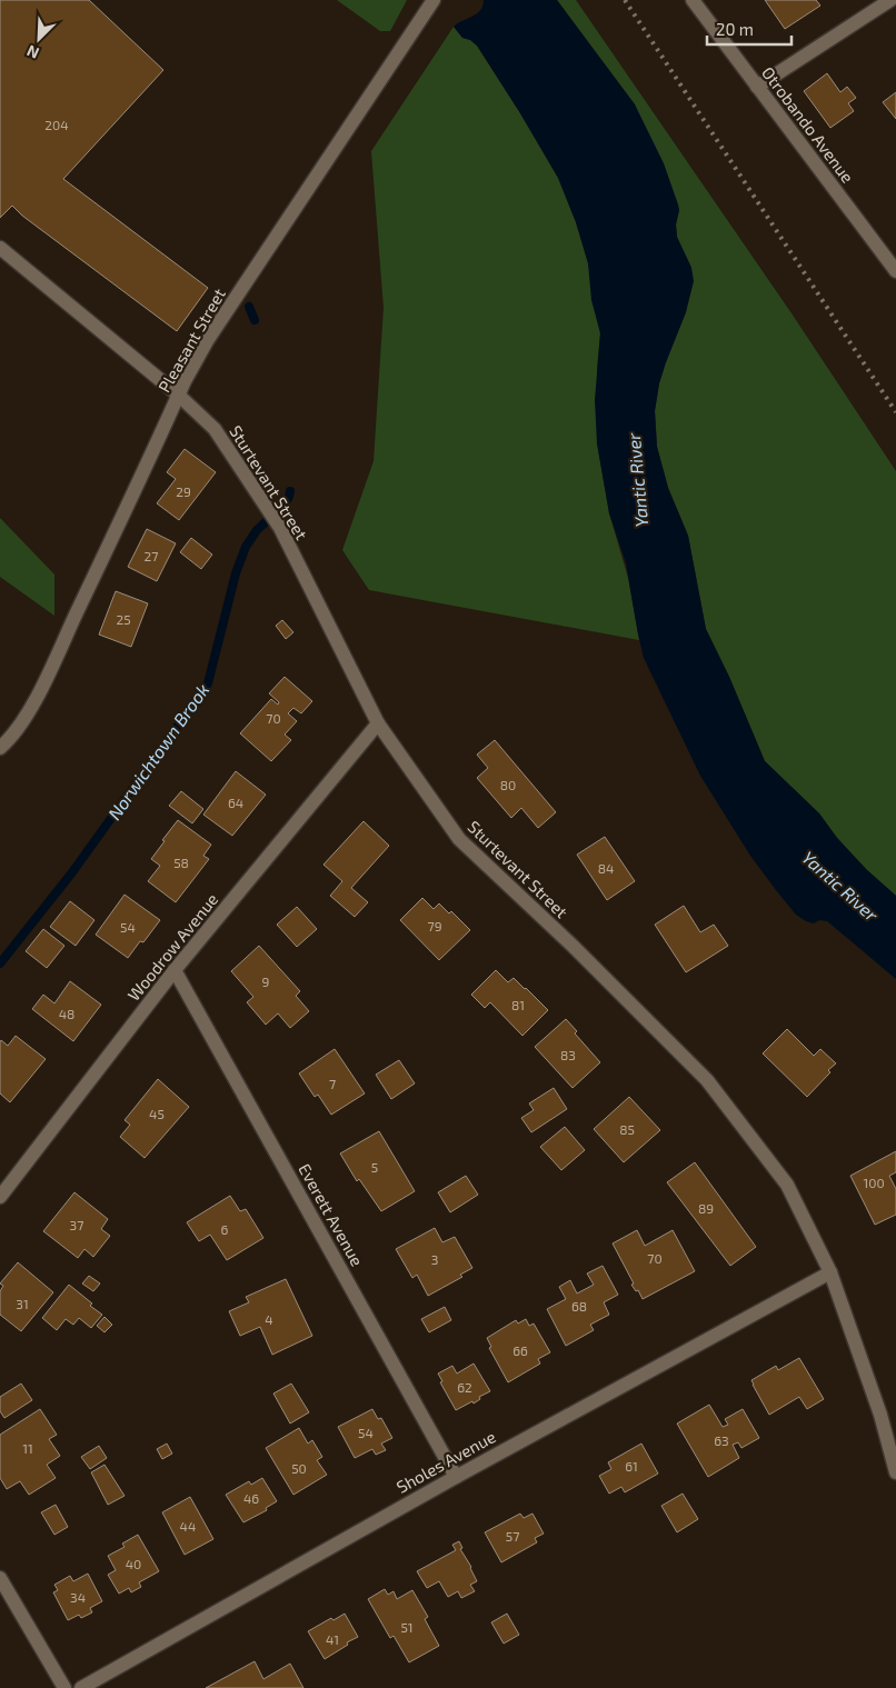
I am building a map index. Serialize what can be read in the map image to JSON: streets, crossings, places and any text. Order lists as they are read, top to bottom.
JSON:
{
  "streets": {
    "street": [
      "Otrobando Avenue",
      "Pleasant Street",
      "Sturtevant Street",
      "Woodrow Avenue",
      "Everett Avenue",
      "Sholes Avenue"
    ]
  },
  "crossings": [
    ["Pleasant Street", "Sturtevant Street"],
    ["Sturtevant Street", "Woodrow Avenue"],
    ["Sturtevant Street", "Sholes Avenue"],
    ["Woodrow Avenue", "Everett Avenue"],
    ["Everett Avenue", "Sholes Avenue"]
  ],
  "water": ["Yantic River", "Norwichtown Brook"],
  "house_numbers": [
    "204",
    "29",
    "27",
    "25",
    "70",
    "80",
    "64",
    "58",
    "84",
    "79",
    "54",
    "9",
    "81",
    "48",
    "83",
    "7",
    "45",
    "85",
    "5",
    "100",
    "89",
    "37",
    "6",
    "70",
    "3",
    "31",
    "68",
    "4",
    "66",
    "62",
    "54",
    "63",
    "11",
    "61",
    "50",
    "46",
    "44",
    "57",
    "40",
    "34",
    "51",
    "41"
  ],
  "scale_bar": "20 m",
  "north": "bottom left"
}
